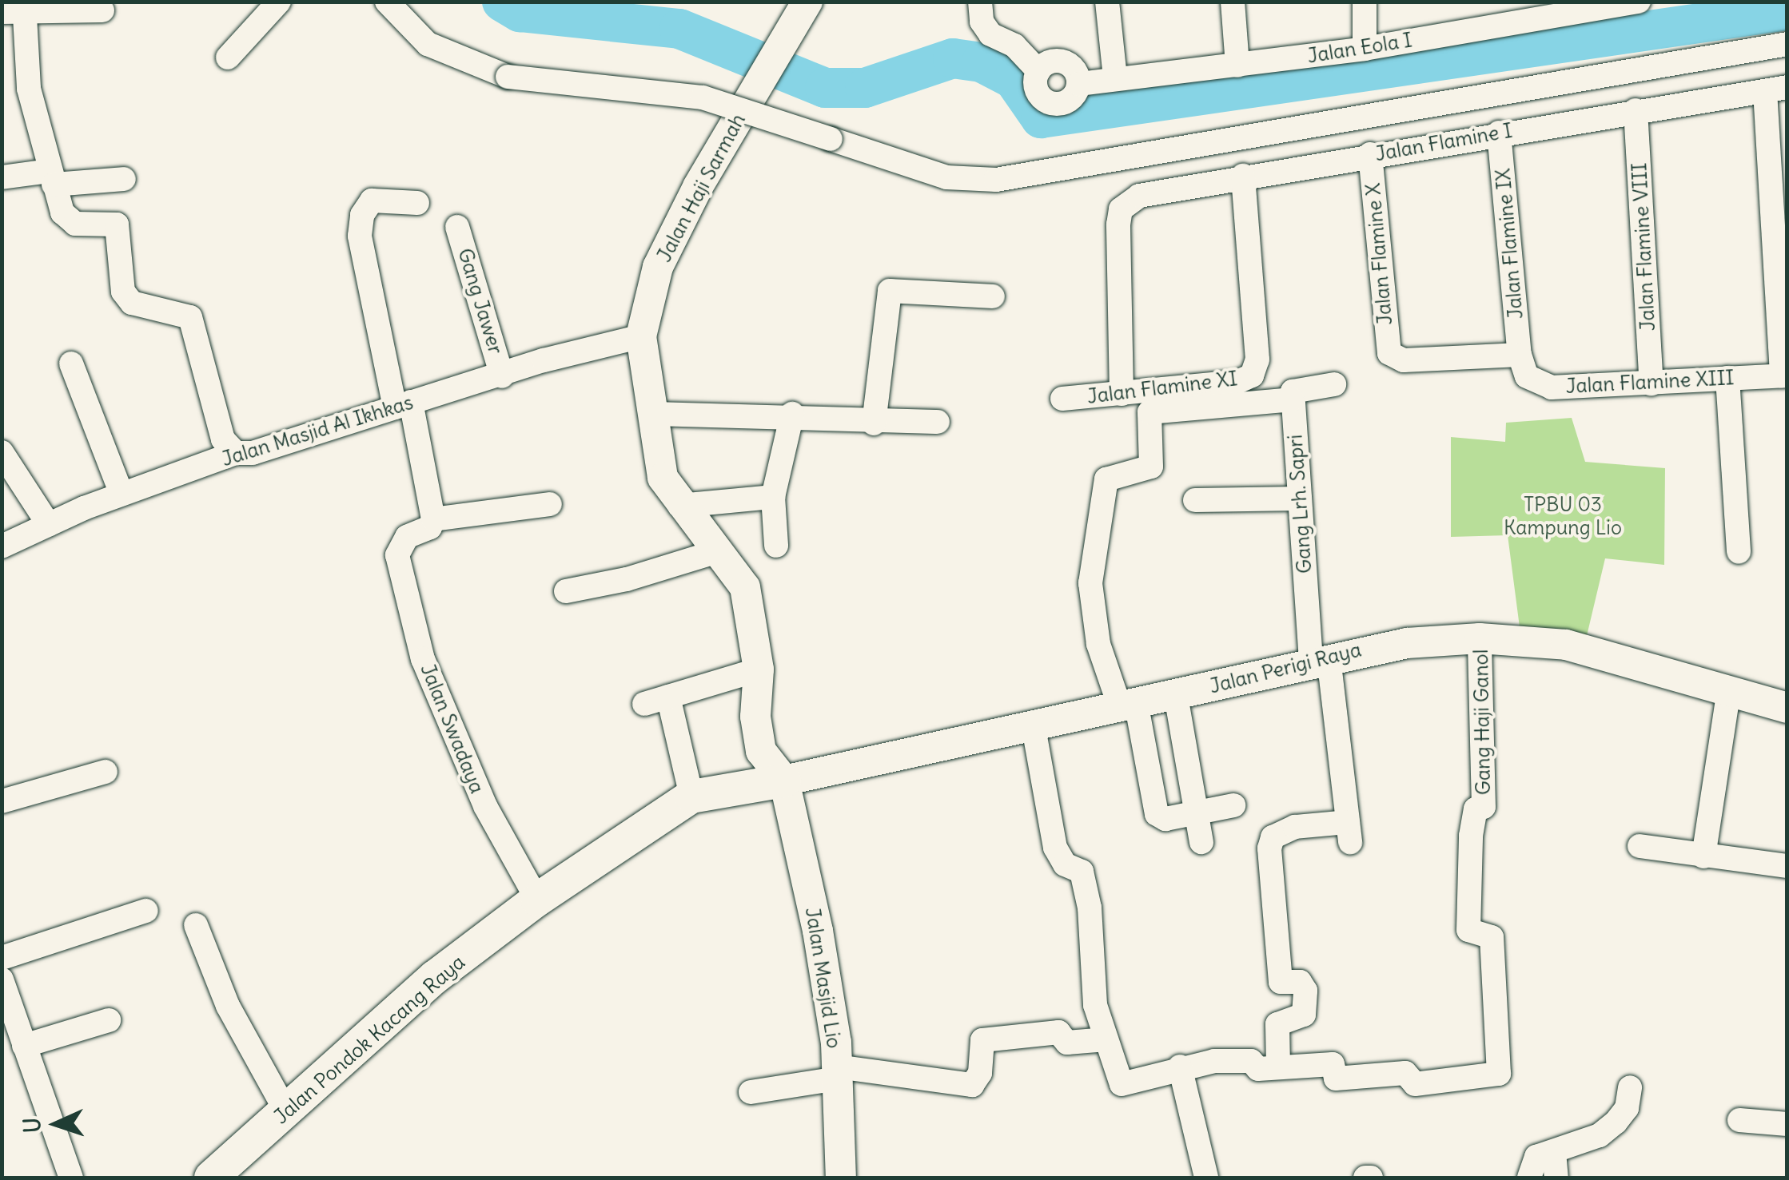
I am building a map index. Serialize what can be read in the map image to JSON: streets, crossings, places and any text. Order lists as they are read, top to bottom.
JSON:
{
  "streets": {
    "main road": ["Jalan Pondok Kacang Raya"],
    "street": [
      "Jalan Eola I",
      "Jalan Flamine I",
      "Jalan Haji Sarmah",
      "Jalan Flamine IX",
      "Jalan Flamine VIII",
      "Jalan Flamine X",
      "Gang Jawer",
      "Jalan Flamine XIII",
      "Jalan Flamine XI",
      "Jalan Masjid Al Ikhkas",
      "Gang Lrh. Sapri",
      "Jalan Perigi Raya",
      "Gang Haji Ganol",
      "Jalan Swadaya",
      "Jalan Masjid Lio"
    ]
  },
  "crossings": [
    ["Jalan Flamine I", "Jalan Flamine IX"],
    ["Jalan Flamine I", "Jalan Flamine VIII"],
    ["Jalan Flamine I", "Jalan Flamine X"],
    ["Jalan Flamine I", "Jalan Flamine XI"],
    ["Jalan Haji Sarmah", "Jalan Masjid Al Ikhkas"],
    ["Jalan Haji Sarmah", "Jalan Perigi Raya"],
    ["Jalan Haji Sarmah", "Jalan Masjid Lio"],
    ["Jalan Haji Sarmah", "Jalan Pondok Kacang Raya"],
    ["Jalan Flamine IX", "Jalan Flamine X"],
    ["Jalan Flamine IX", "Jalan Flamine XIII"],
    ["Jalan Flamine VIII", "Jalan Flamine XIII"],
    ["Jalan Flamine X", "Jalan Flamine XIII"],
    ["Gang Jawer", "Jalan Masjid Al Ikhkas"],
    ["Gang Lrh. Sapri", "Jalan Perigi Raya"],
    ["Gang Lrh. Sapri", "Gang Haji Ganol"],
    ["Jalan Perigi Raya", "Gang Haji Ganol"],
    ["Jalan Perigi Raya", "Jalan Masjid Lio"],
    ["Jalan Perigi Raya", "Jalan Pondok Kacang Raya"],
    ["Jalan Swadaya", "Jalan Pondok Kacang Raya"],
    ["Jalan Masjid Lio", "Jalan Pondok Kacang Raya"]
  ],
  "parks": ["TPBU 03 Kampung Lio"],
  "north": "left"
}
